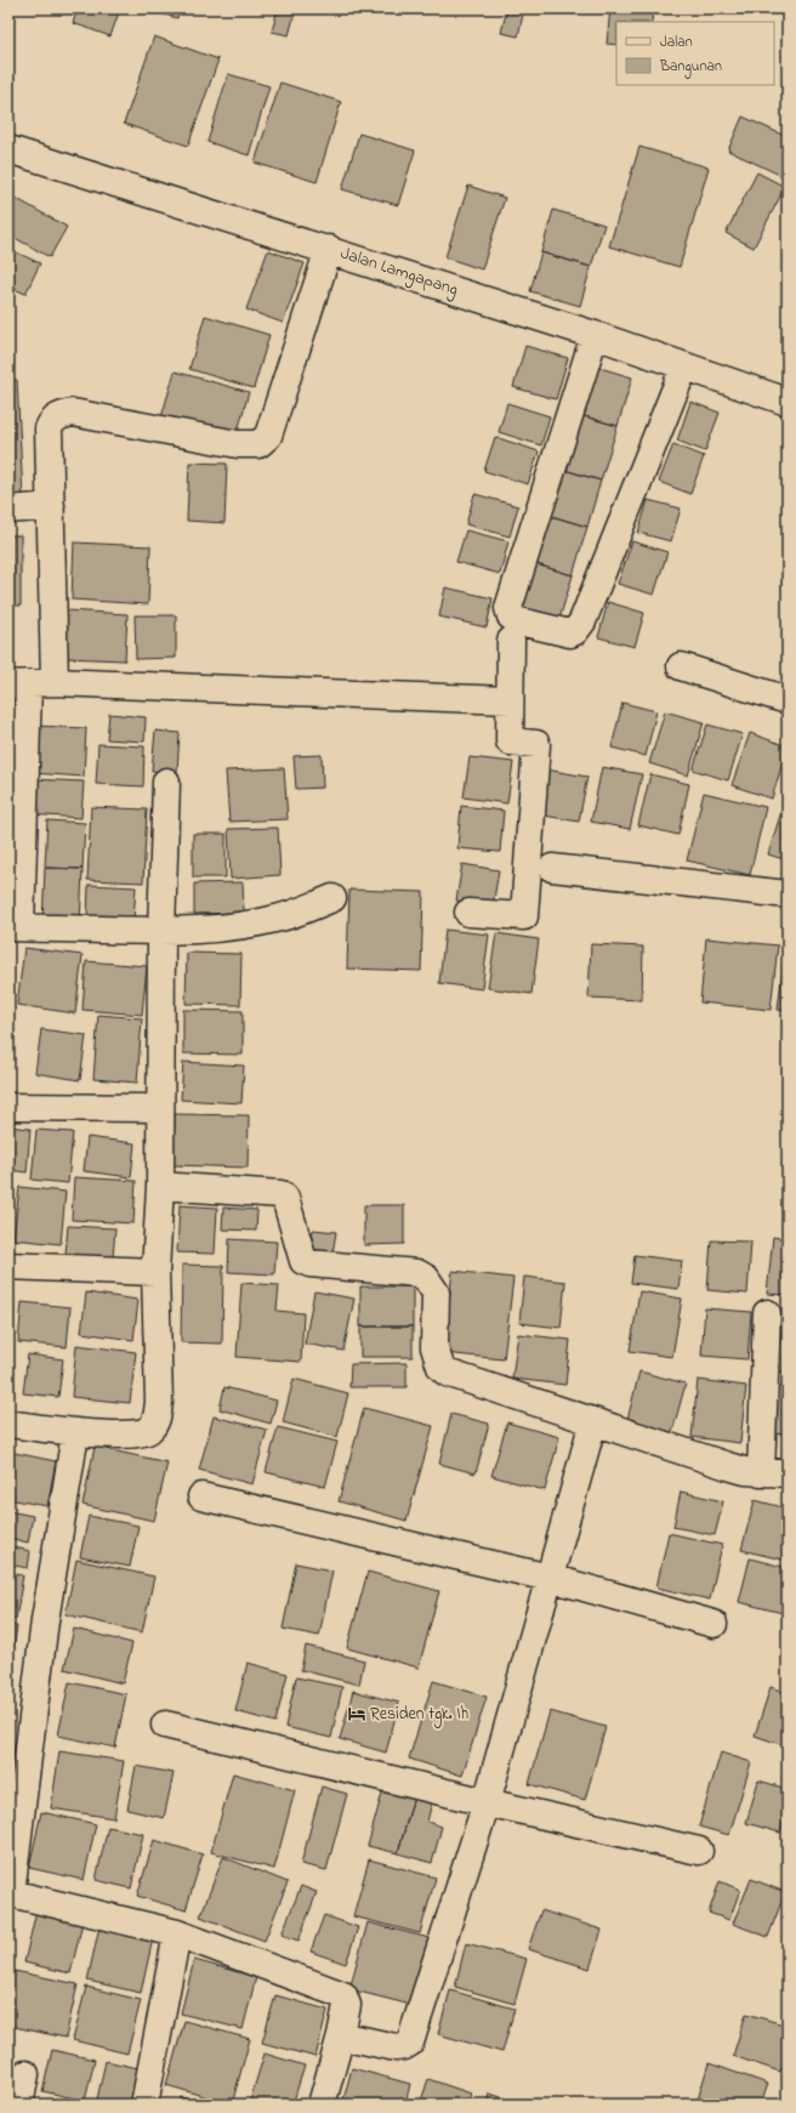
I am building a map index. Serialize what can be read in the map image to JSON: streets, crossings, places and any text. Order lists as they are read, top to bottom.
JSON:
{
  "streets": {
    "street": ["Jalan Lamgapang"]
  },
  "places": {
    "hotel": ["Residen tgk. Ih"]
  },
  "legend": ["Jalan", "Bangunan"]
}
